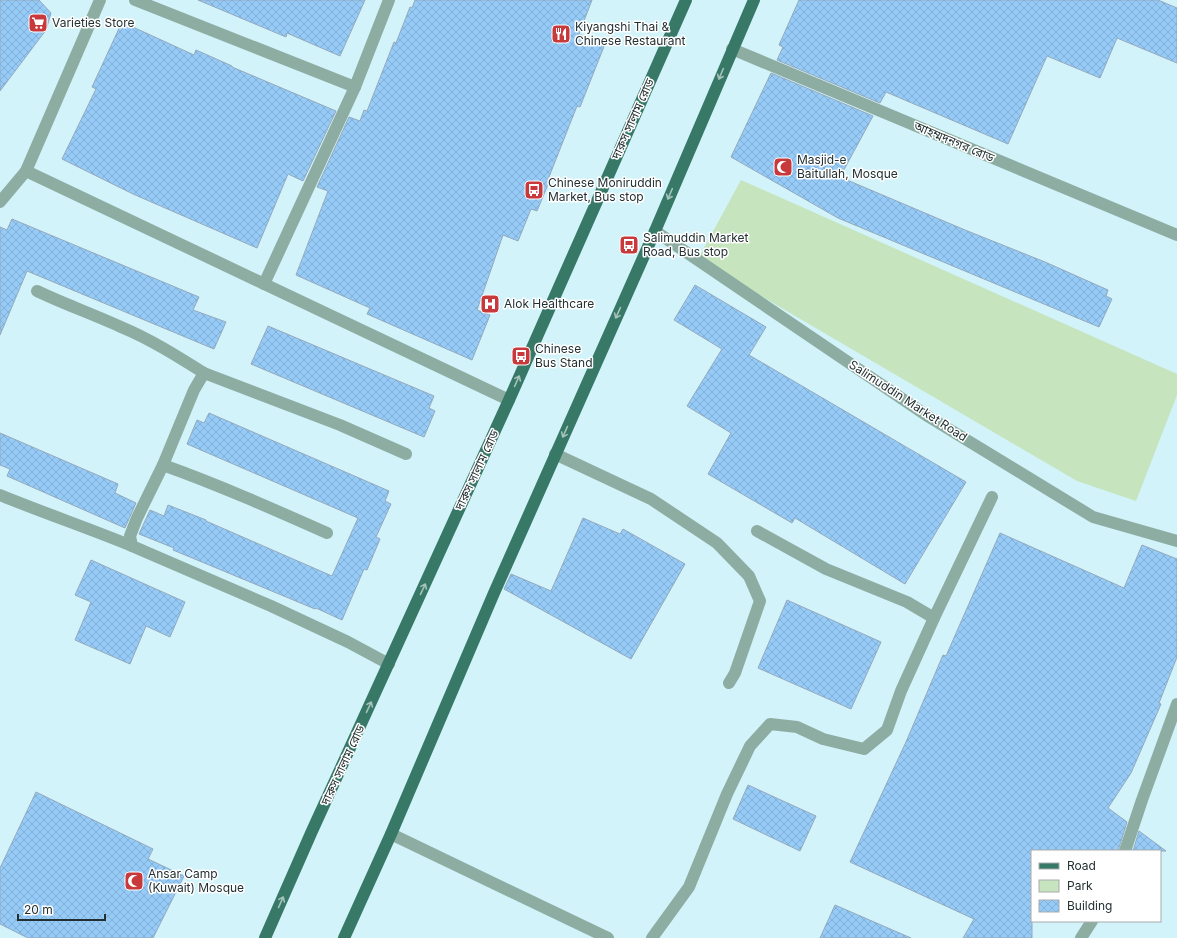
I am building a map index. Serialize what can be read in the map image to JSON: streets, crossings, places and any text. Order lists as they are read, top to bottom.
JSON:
{
  "streets": {
    "main road": ["দারুস সালাম রোড"],
    "street": ["আহম্মদনগর রোড", "Salimuddin Market Road"]
  },
  "places": {
    "supermarket": ["Varieties Store"],
    "restaurant": ["Kiyangshi Thai & Chinese Restaurant"],
    "mosque": ["Masjid-e Baitullah, Mosque", "Ansar Camp (Kuwait) Mosque"],
    "bus stop": ["Chinese Moniruddin Market, Bus stop", "Salimuddin Market Road, Bus stop", "Chinese Bus Stand"],
    "hospital": ["Alok Healthcare"]
  },
  "legend": ["Road", "Park", "Building"],
  "scale_bar": "20 m"
}
